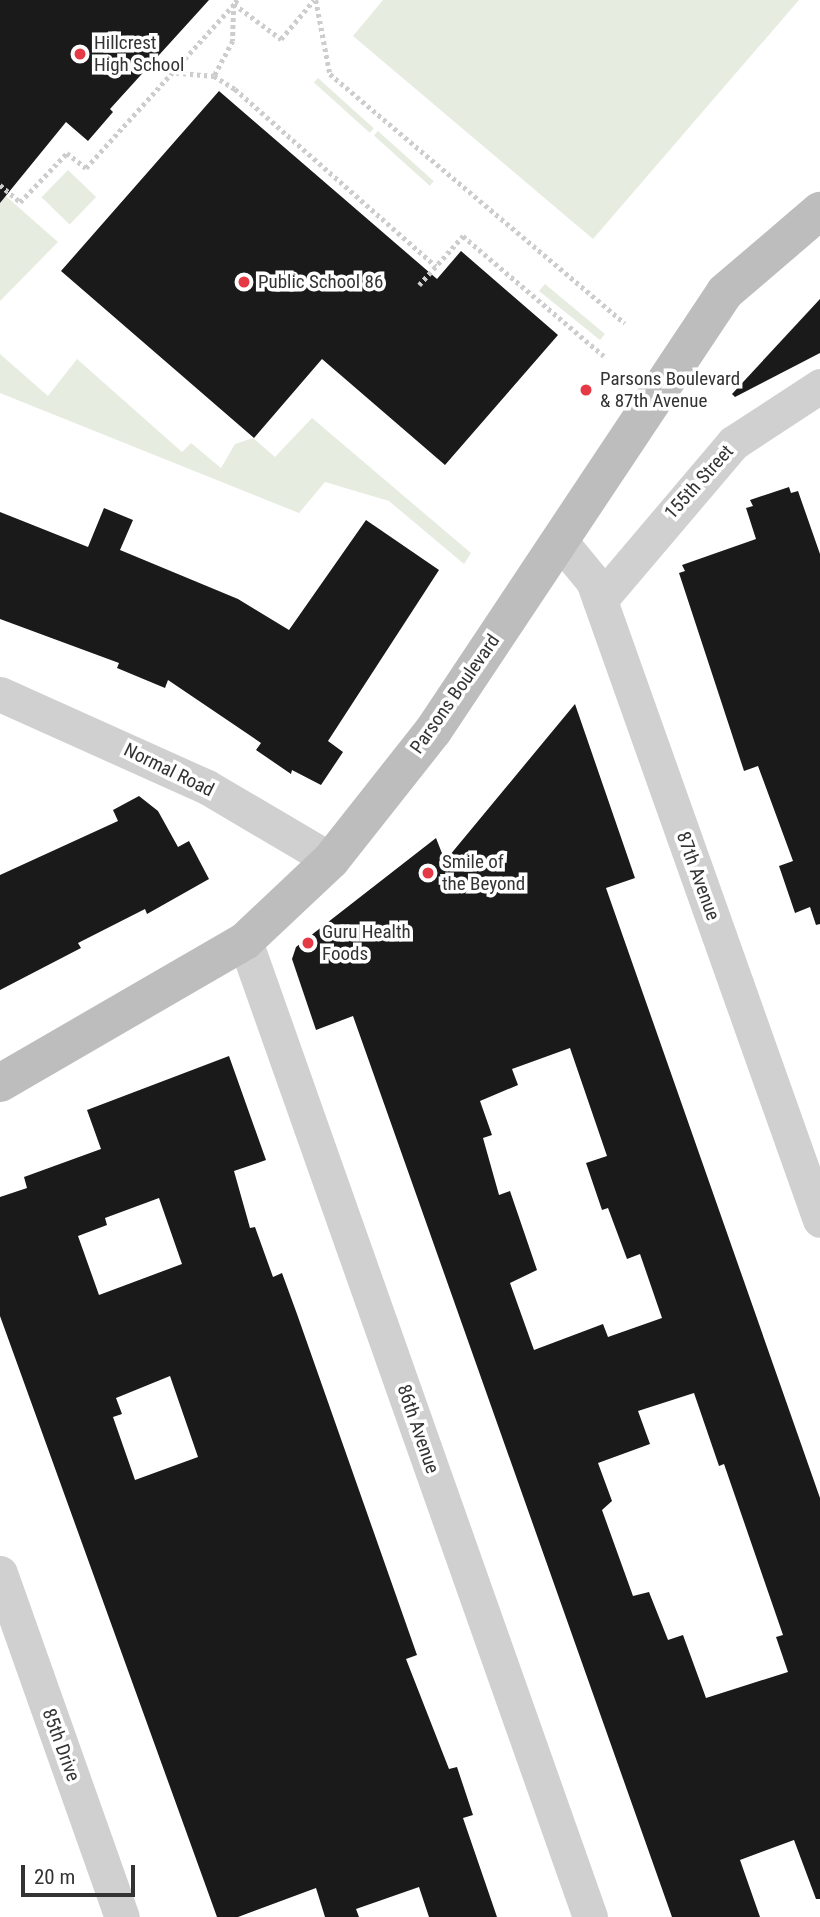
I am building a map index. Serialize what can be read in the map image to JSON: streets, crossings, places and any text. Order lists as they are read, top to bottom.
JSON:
{
  "streets": {
    "street": [
      "155th Street",
      "Parsons Boulevard",
      "Normal Road",
      "87th Avenue",
      "86th Avenue",
      "85th Drive"
    ]
  },
  "crossings": [
    ["155th Street", "87th Avenue"],
    ["Parsons Boulevard", "Normal Road"],
    ["Parsons Boulevard", "87th Avenue"],
    ["Parsons Boulevard", "86th Avenue"]
  ],
  "places": [
    "Hillcrest High School",
    "Public School 86",
    "Parsons Boulevard & 87th Avenue",
    "Smile of the Beyond",
    "Guru Health Foods"
  ],
  "scale_bar": "20 m"
}
